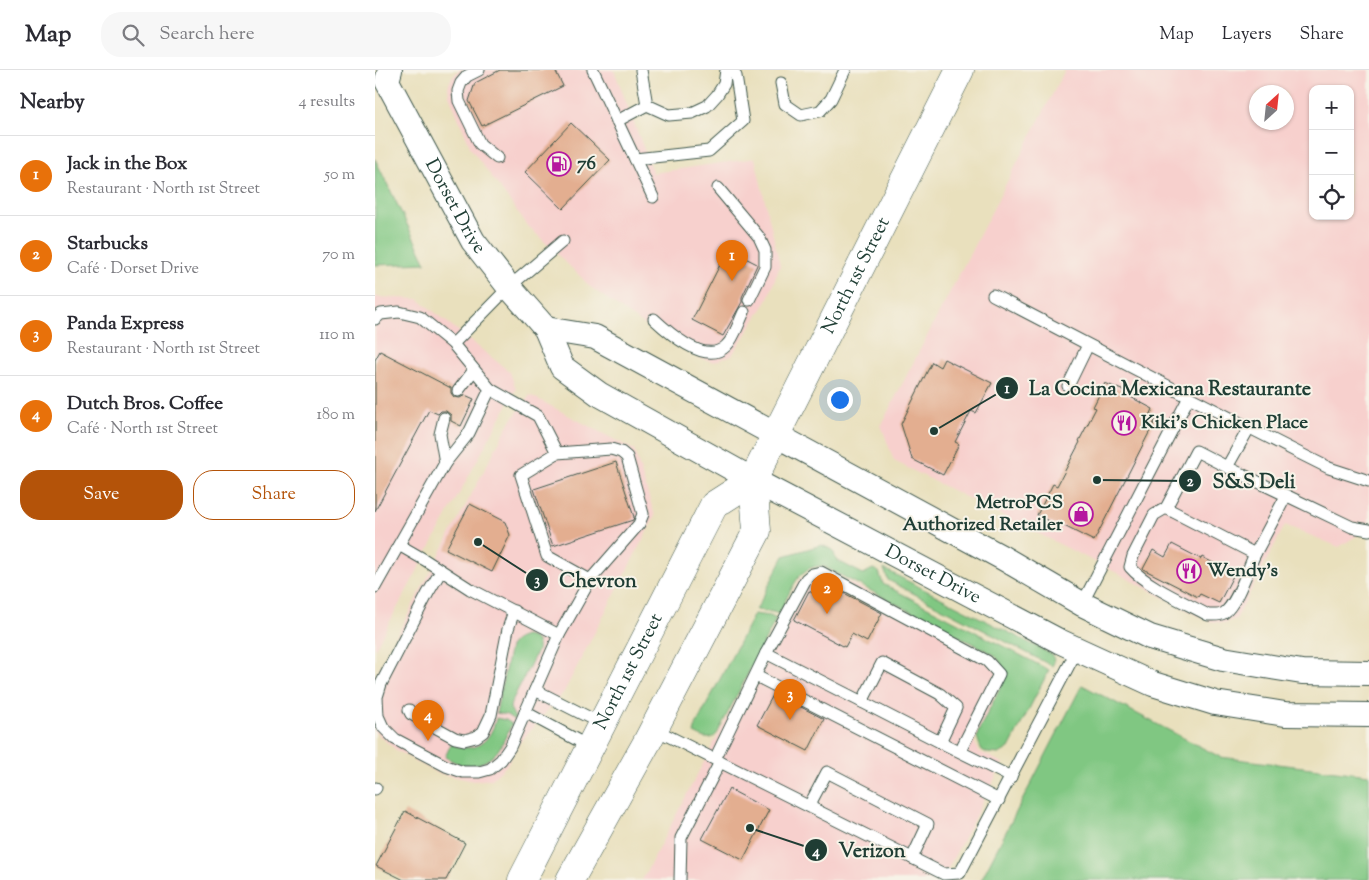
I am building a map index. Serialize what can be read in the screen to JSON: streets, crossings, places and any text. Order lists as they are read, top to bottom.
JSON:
{
  "streets": {
    "main road": ["North 1st Street"],
    "street": ["Dorset Drive"]
  },
  "crossings": [
    ["Dorset Drive", "North 1st Street"]
  ],
  "places": {
    "fuel station": ["76"],
    "restaurant": ["Kiki's Chicken Place", "Wendy's"],
    "other": [
      "La Cocina Mexicana Restaurante",
      "S&S Deli",
      "Chevron",
      "Verizon"
    ],
    "shop": ["MetroPCS Authorized Retailer"]
  },
  "north": "top right",
  "page": {
    "header": "Map",
    "search": "Search here",
    "nav": ["Map", "Layers", "Share"],
    "heading": ["Nearby", "4 results"],
    "map_buttons": ["+", "−"],
    "list": [
      {
        "mark": "1",
        "name": "Jack in the Box",
        "note": "Restaurant · North 1st Street",
        "value": "50 m"
      },
      {
        "mark": "2",
        "name": "Starbucks",
        "note": "Café · Dorset Drive",
        "value": "70 m"
      },
      {
        "mark": "3",
        "name": "Panda Express",
        "note": "Restaurant · North 1st Street",
        "value": "110 m"
      },
      {
        "mark": "4",
        "name": "Dutch Bros. Coffee",
        "note": "Café · North 1st Street",
        "value": "180 m"
      }
    ],
    "pins": [
      "1",
      "2",
      "3",
      "4"
    ],
    "buttons": ["Save", "Share"]
  }
}
